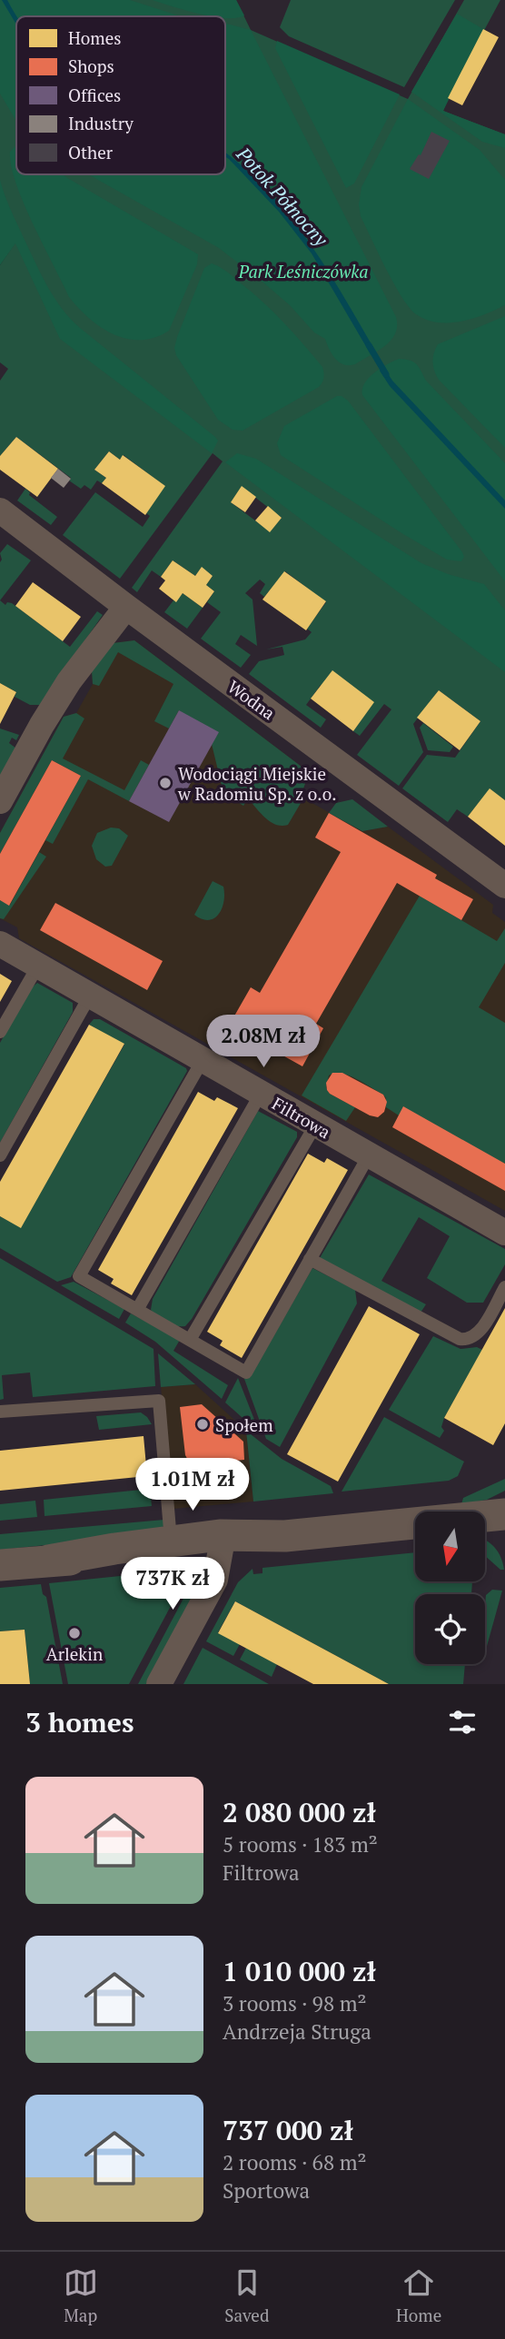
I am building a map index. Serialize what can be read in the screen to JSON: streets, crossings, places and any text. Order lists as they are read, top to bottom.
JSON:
{
  "streets": {
    "street": ["Wodna", "Filtrowa"]
  },
  "water": ["Potok Północny"],
  "parks": ["Park Leśniczówka"],
  "places": ["Wodociągi Miejskie w Radomiu Sp. z o.o.", "Społem", "Arlekin"],
  "legend": [
    "Homes",
    "Shops",
    "Offices",
    "Industry",
    "Other"
  ],
  "north": "bottom",
  "page": {
    "price": ["2.08M zł", "1.01M zł", "737K zł"],
    "heading": "3 homes",
    "list": [
      {
        "name": "2 080 000 zł",
        "note": "5 rooms · 183 m² · Filtrowa"
      },
      {
        "name": "1 010 000 zł",
        "note": "3 rooms · 98 m² · Andrzeja Struga"
      },
      {
        "name": "737 000 zł",
        "note": "2 rooms · 68 m² · Sportowa"
      }
    ],
    "tabs": ["Map", "Saved", "Home"]
  }
}
